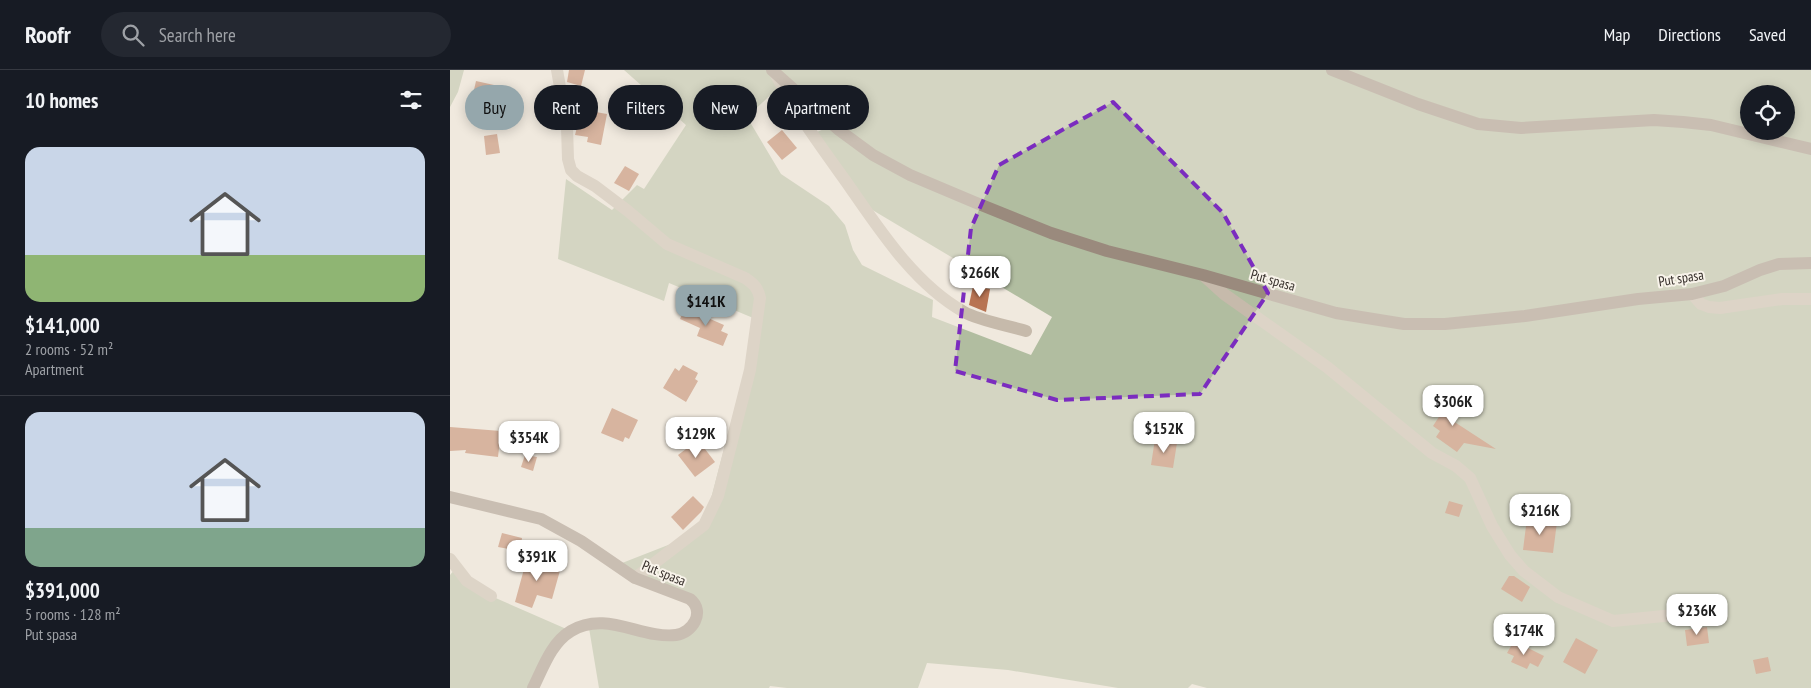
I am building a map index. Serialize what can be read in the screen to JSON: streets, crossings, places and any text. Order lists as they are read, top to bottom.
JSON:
{
  "streets": {
    "street": ["Put spasa"]
  },
  "page": {
    "header": "Roofr",
    "search": "Search here",
    "nav": ["Map", "Directions", "Saved"],
    "heading": "10 homes",
    "chip": [
      "Buy",
      "Rent",
      "Filters",
      "New",
      "Apartment"
    ],
    "list": [
      {
        "name": "$141,000",
        "note": "2 rooms · 52 m² · Apartment"
      },
      {
        "name": "$391,000",
        "note": "5 rooms · 128 m² · Put spasa"
      }
    ],
    "price": [
      "$266K",
      "$141K",
      "$306K",
      "$152K",
      "$129K",
      "$354K",
      "$216K",
      "$391K",
      "$236K",
      "$174K"
    ]
  }
}
